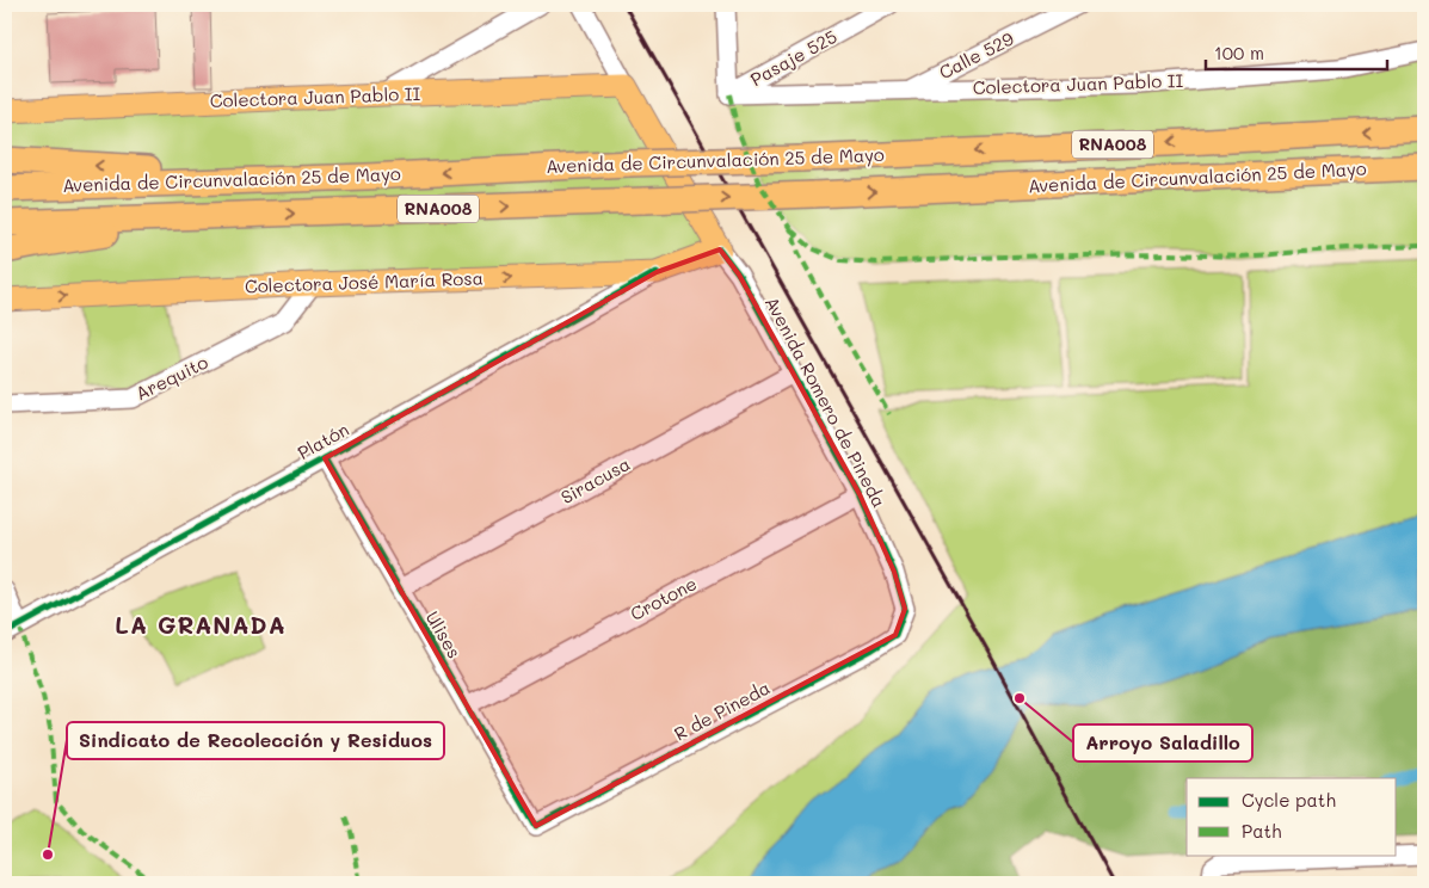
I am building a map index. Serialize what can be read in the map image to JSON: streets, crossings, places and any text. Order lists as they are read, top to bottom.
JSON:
{
  "streets": {
    "highway": ["RNA008", "Avenida de Circunvalación 25 de Mayo"],
    "main road": ["Colectora Juan Pablo II", "Colectora José María Rosa", "Avenida Romero de Pineda"],
    "street": [
      "Calle 529",
      "Pasaje 525",
      "Arequito",
      "Platón",
      "Siracusa",
      "Crotone",
      "Ulises",
      "R de Pineda"
    ]
  },
  "crossings": [
    ["Calle 529", "Colectora Juan Pablo II"],
    ["Pasaje 525", "Colectora Juan Pablo II"],
    ["Colectora Juan Pablo II", "Avenida Romero de Pineda"],
    ["RNA008", "Avenida de Circunvalación 25 de Mayo"],
    ["Colectora José María Rosa", "Arequito"],
    ["Colectora José María Rosa", "Avenida Romero de Pineda"],
    ["Colectora José María Rosa", "Platón"],
    ["Avenida Romero de Pineda", "Siracusa"],
    ["Avenida Romero de Pineda", "Crotone"],
    ["Avenida Romero de Pineda", "R de Pineda"],
    ["Platón", "Ulises"],
    ["Siracusa", "Ulises"],
    ["Crotone", "Ulises"],
    ["Ulises", "R de Pineda"]
  ],
  "one_way": ["Colectora José María Rosa"],
  "districts": ["LA GRANADA"],
  "places": ["Arroyo Saladillo", "Sindicato de Recolección y Residuos"],
  "legend": ["Cycle path", "Path"],
  "scale_bar": "100 m"
}
